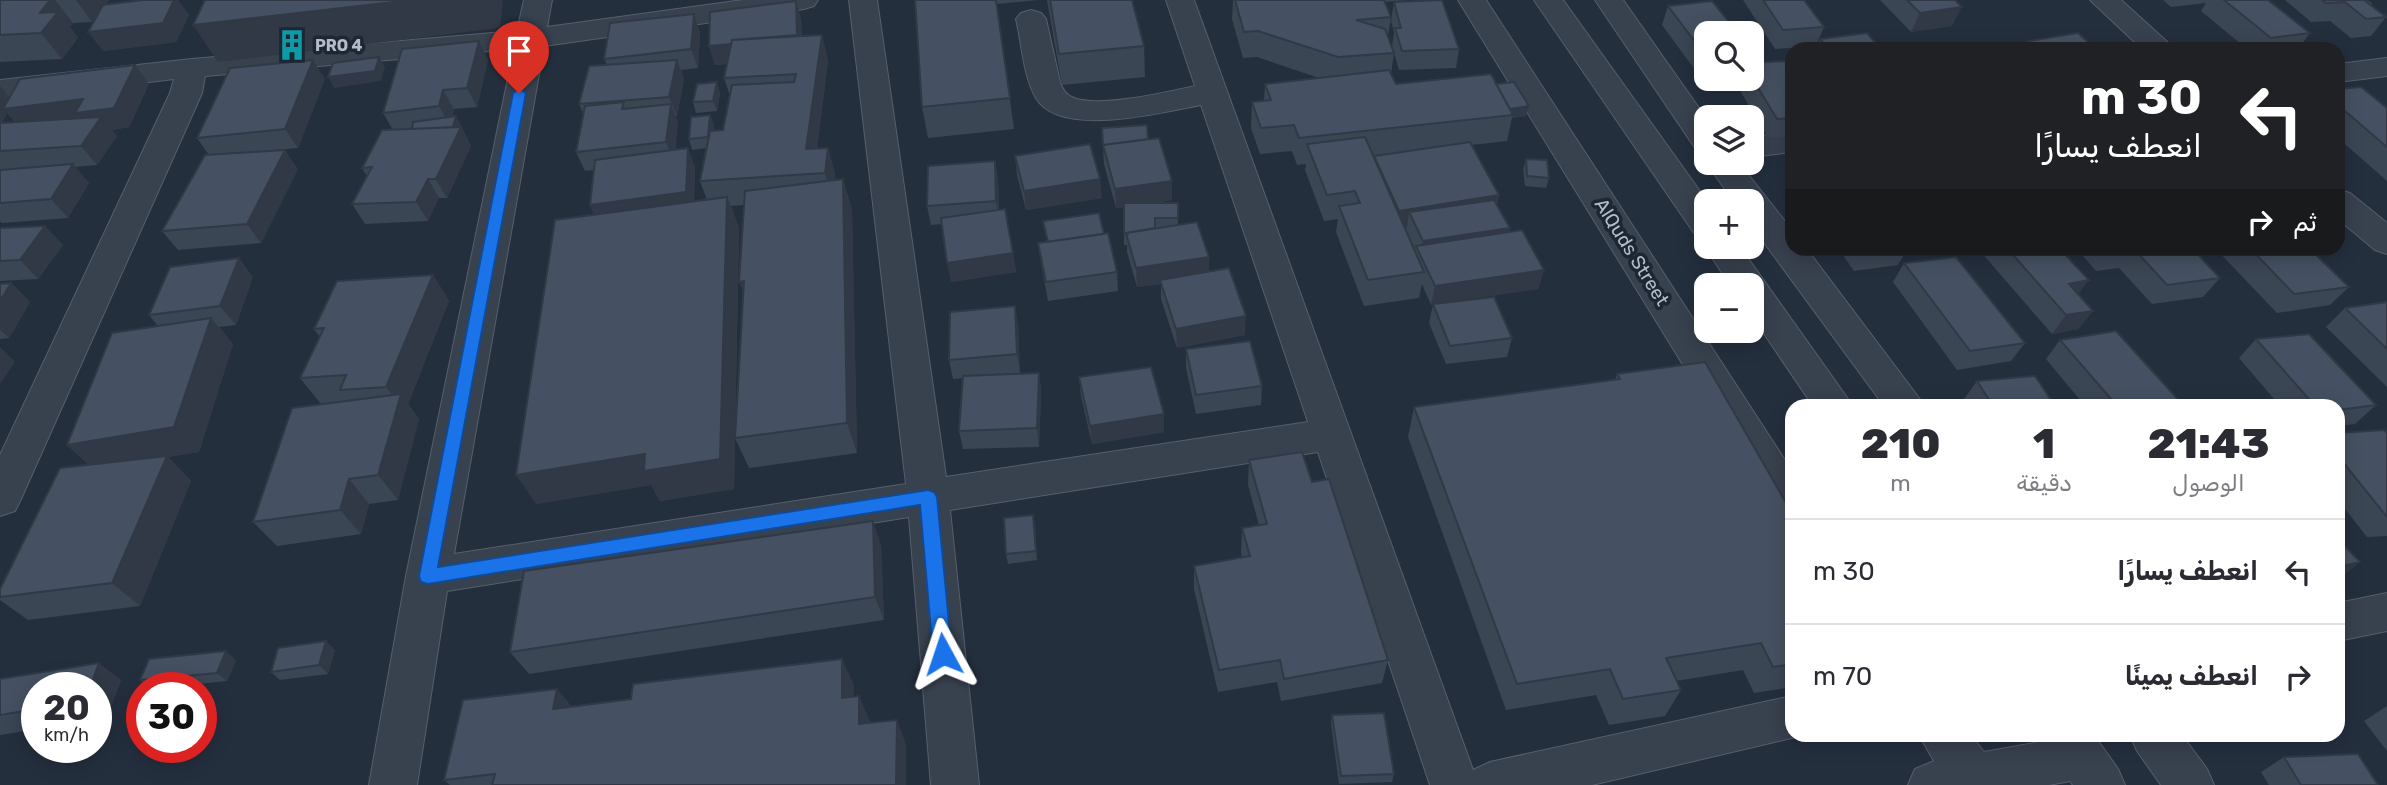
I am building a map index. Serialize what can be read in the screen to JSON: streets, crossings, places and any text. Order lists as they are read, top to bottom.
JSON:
{
  "streets": {
    "street": ["AlQuds Street"]
  },
  "places": {
    "building": ["PRO 4"]
  },
  "page": {
    "map_buttons": ["+", "−"],
    "turn": ["30 m", "انعطف يسارًا"],
    "then": "ثم",
    "eta": [
      "21:43",
      "الوصول",
      "1",
      "دقيقة",
      "210",
      "m"
    ],
    "list": [
      {
        "name": "انعطف يسارًا",
        "value": "30 m"
      },
      {
        "name": "انعطف يمينًا",
        "value": "70 m"
      }
    ],
    "speed": "20 km/h",
    "limit": "30"
  }
}
